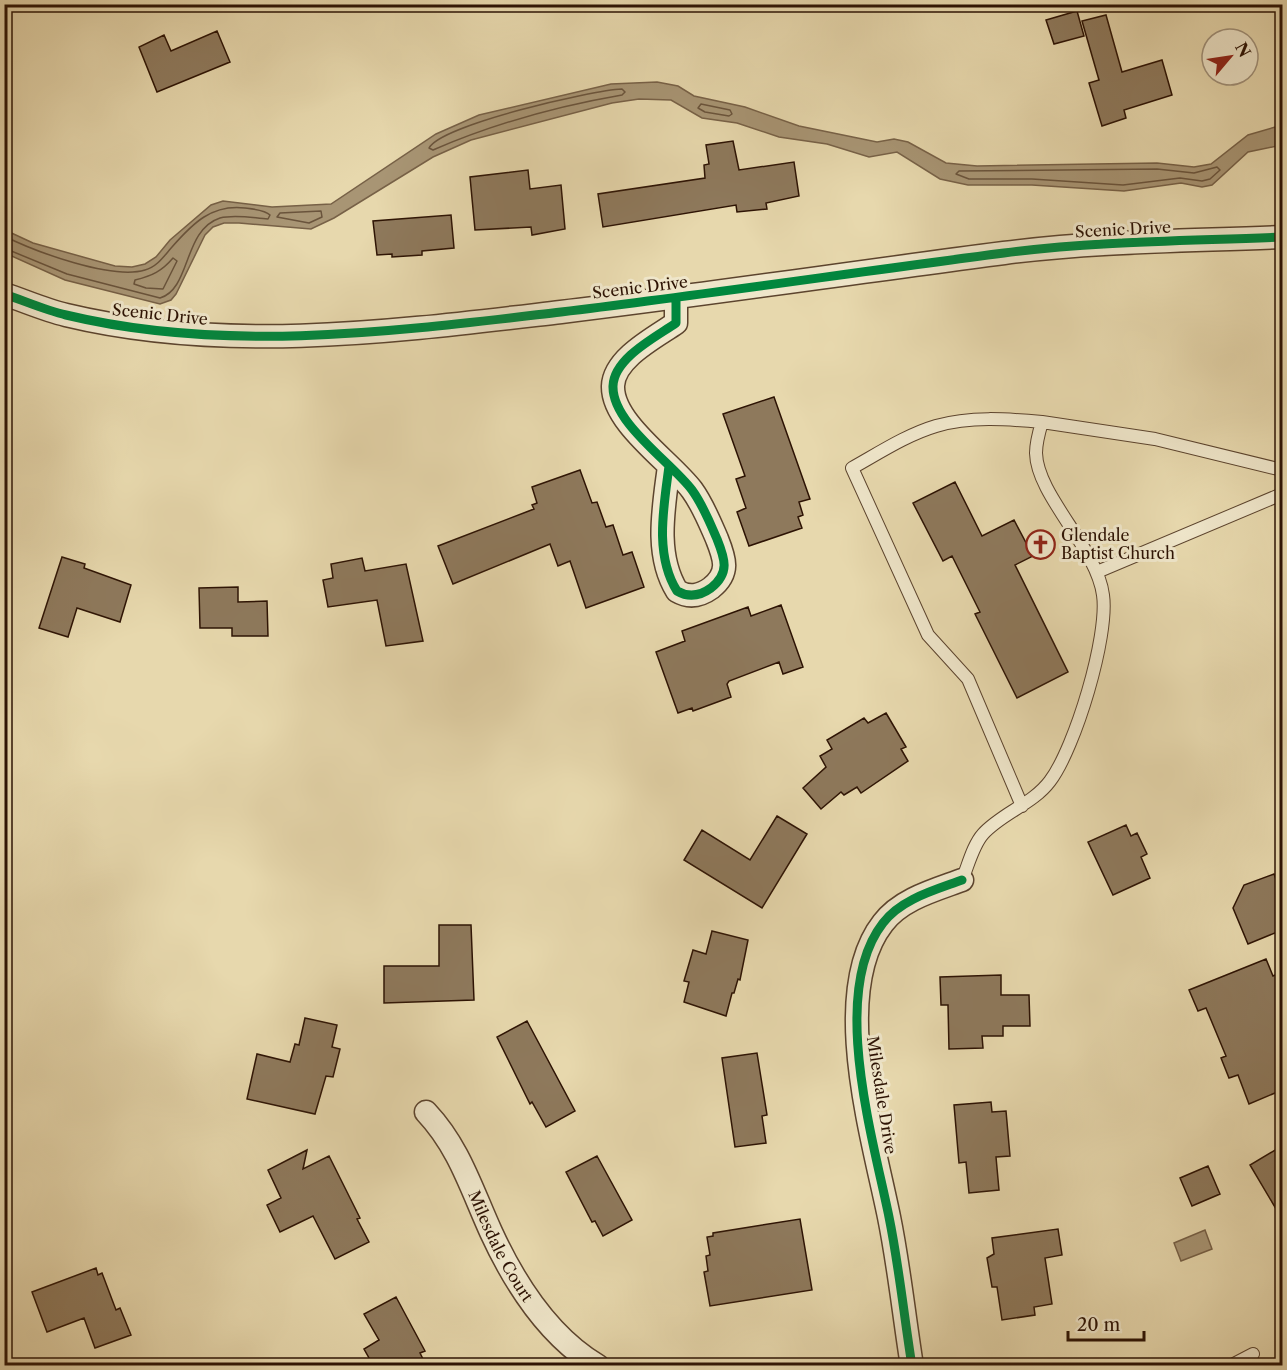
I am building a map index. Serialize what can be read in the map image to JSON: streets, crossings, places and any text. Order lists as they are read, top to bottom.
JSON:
{
  "streets": {
    "street": ["Scenic Drive", "Milesdale Drive", "Milesdale Court"]
  },
  "places": {
    "church": ["Glendale Baptist Church"]
  },
  "scale_bar": "20 m",
  "north": "top right"
}
